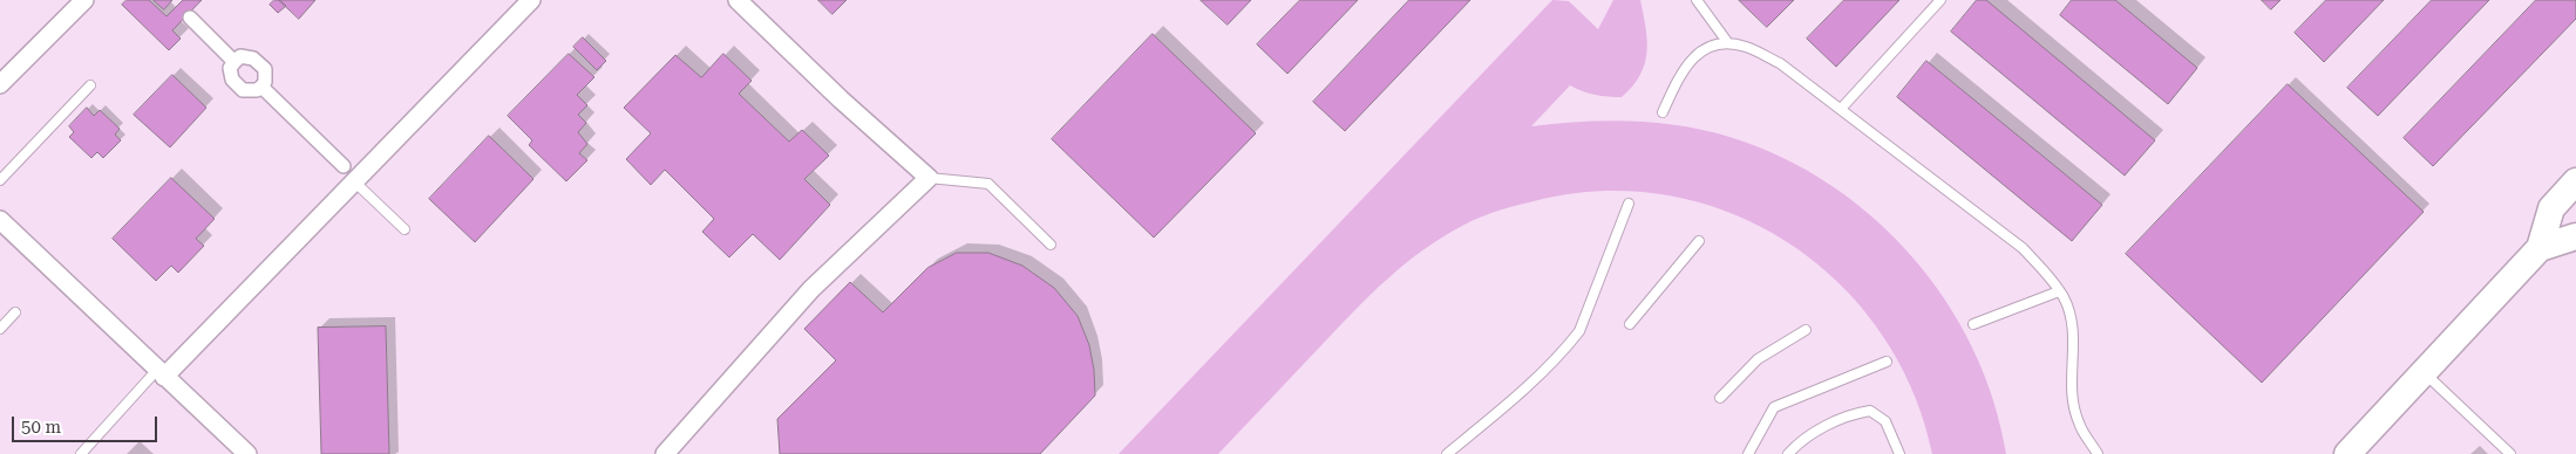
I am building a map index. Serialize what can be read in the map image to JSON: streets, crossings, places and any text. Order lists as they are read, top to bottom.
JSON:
{
  "scale_bar": "50 m"
}
